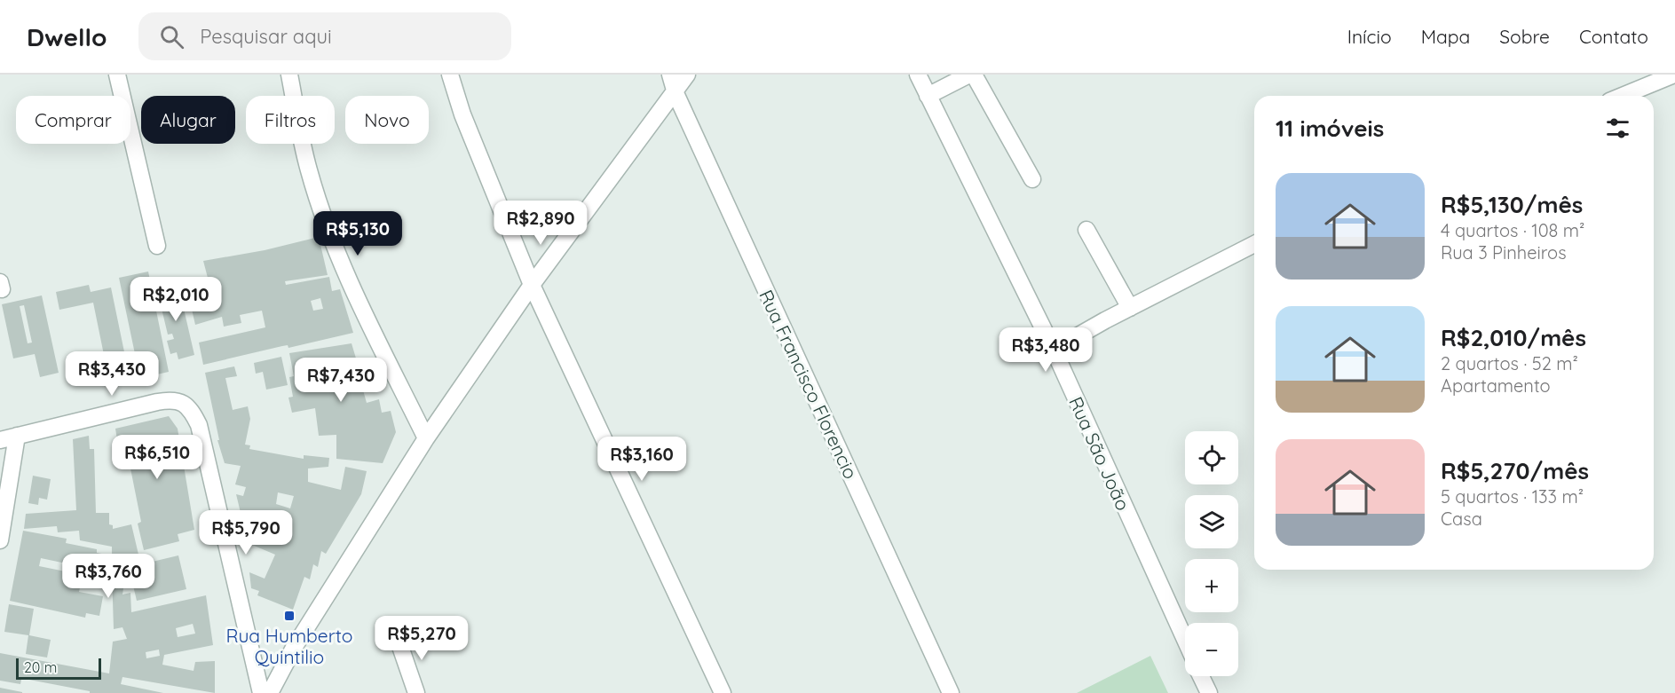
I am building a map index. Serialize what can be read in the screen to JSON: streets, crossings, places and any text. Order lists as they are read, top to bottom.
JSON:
{
  "streets": {
    "street": ["Rua Francisco Florencio", "Rua São João"]
  },
  "places": {
    "transit": ["Rua Humberto Quintilio"]
  },
  "scale_bar": "20 m",
  "page": {
    "header": "Dwello",
    "search": "Pesquisar aqui",
    "nav": [
      "Início",
      "Mapa",
      "Sobre",
      "Contato"
    ],
    "chip": [
      "Comprar",
      "Alugar",
      "Filtros",
      "Novo"
    ],
    "heading": "11 imóveis",
    "list": [
      {
        "name": "R$5,130/mês",
        "note": "4 quartos · 108 m² · Rua 3 Pinheiros"
      },
      {
        "name": "R$2,010/mês",
        "note": "2 quartos · 52 m² · Apartamento"
      },
      {
        "name": "R$5,270/mês",
        "note": "5 quartos · 133 m² · Casa"
      }
    ],
    "price": [
      "R$2,890",
      "R$5,130",
      "R$2,010",
      "R$3,480",
      "R$3,430",
      "R$7,430",
      "R$6,510",
      "R$3,160",
      "R$5,790",
      "R$3,760",
      "R$5,270"
    ],
    "map_buttons": ["+", "−"],
    "scale": "20 m"
  }
}
